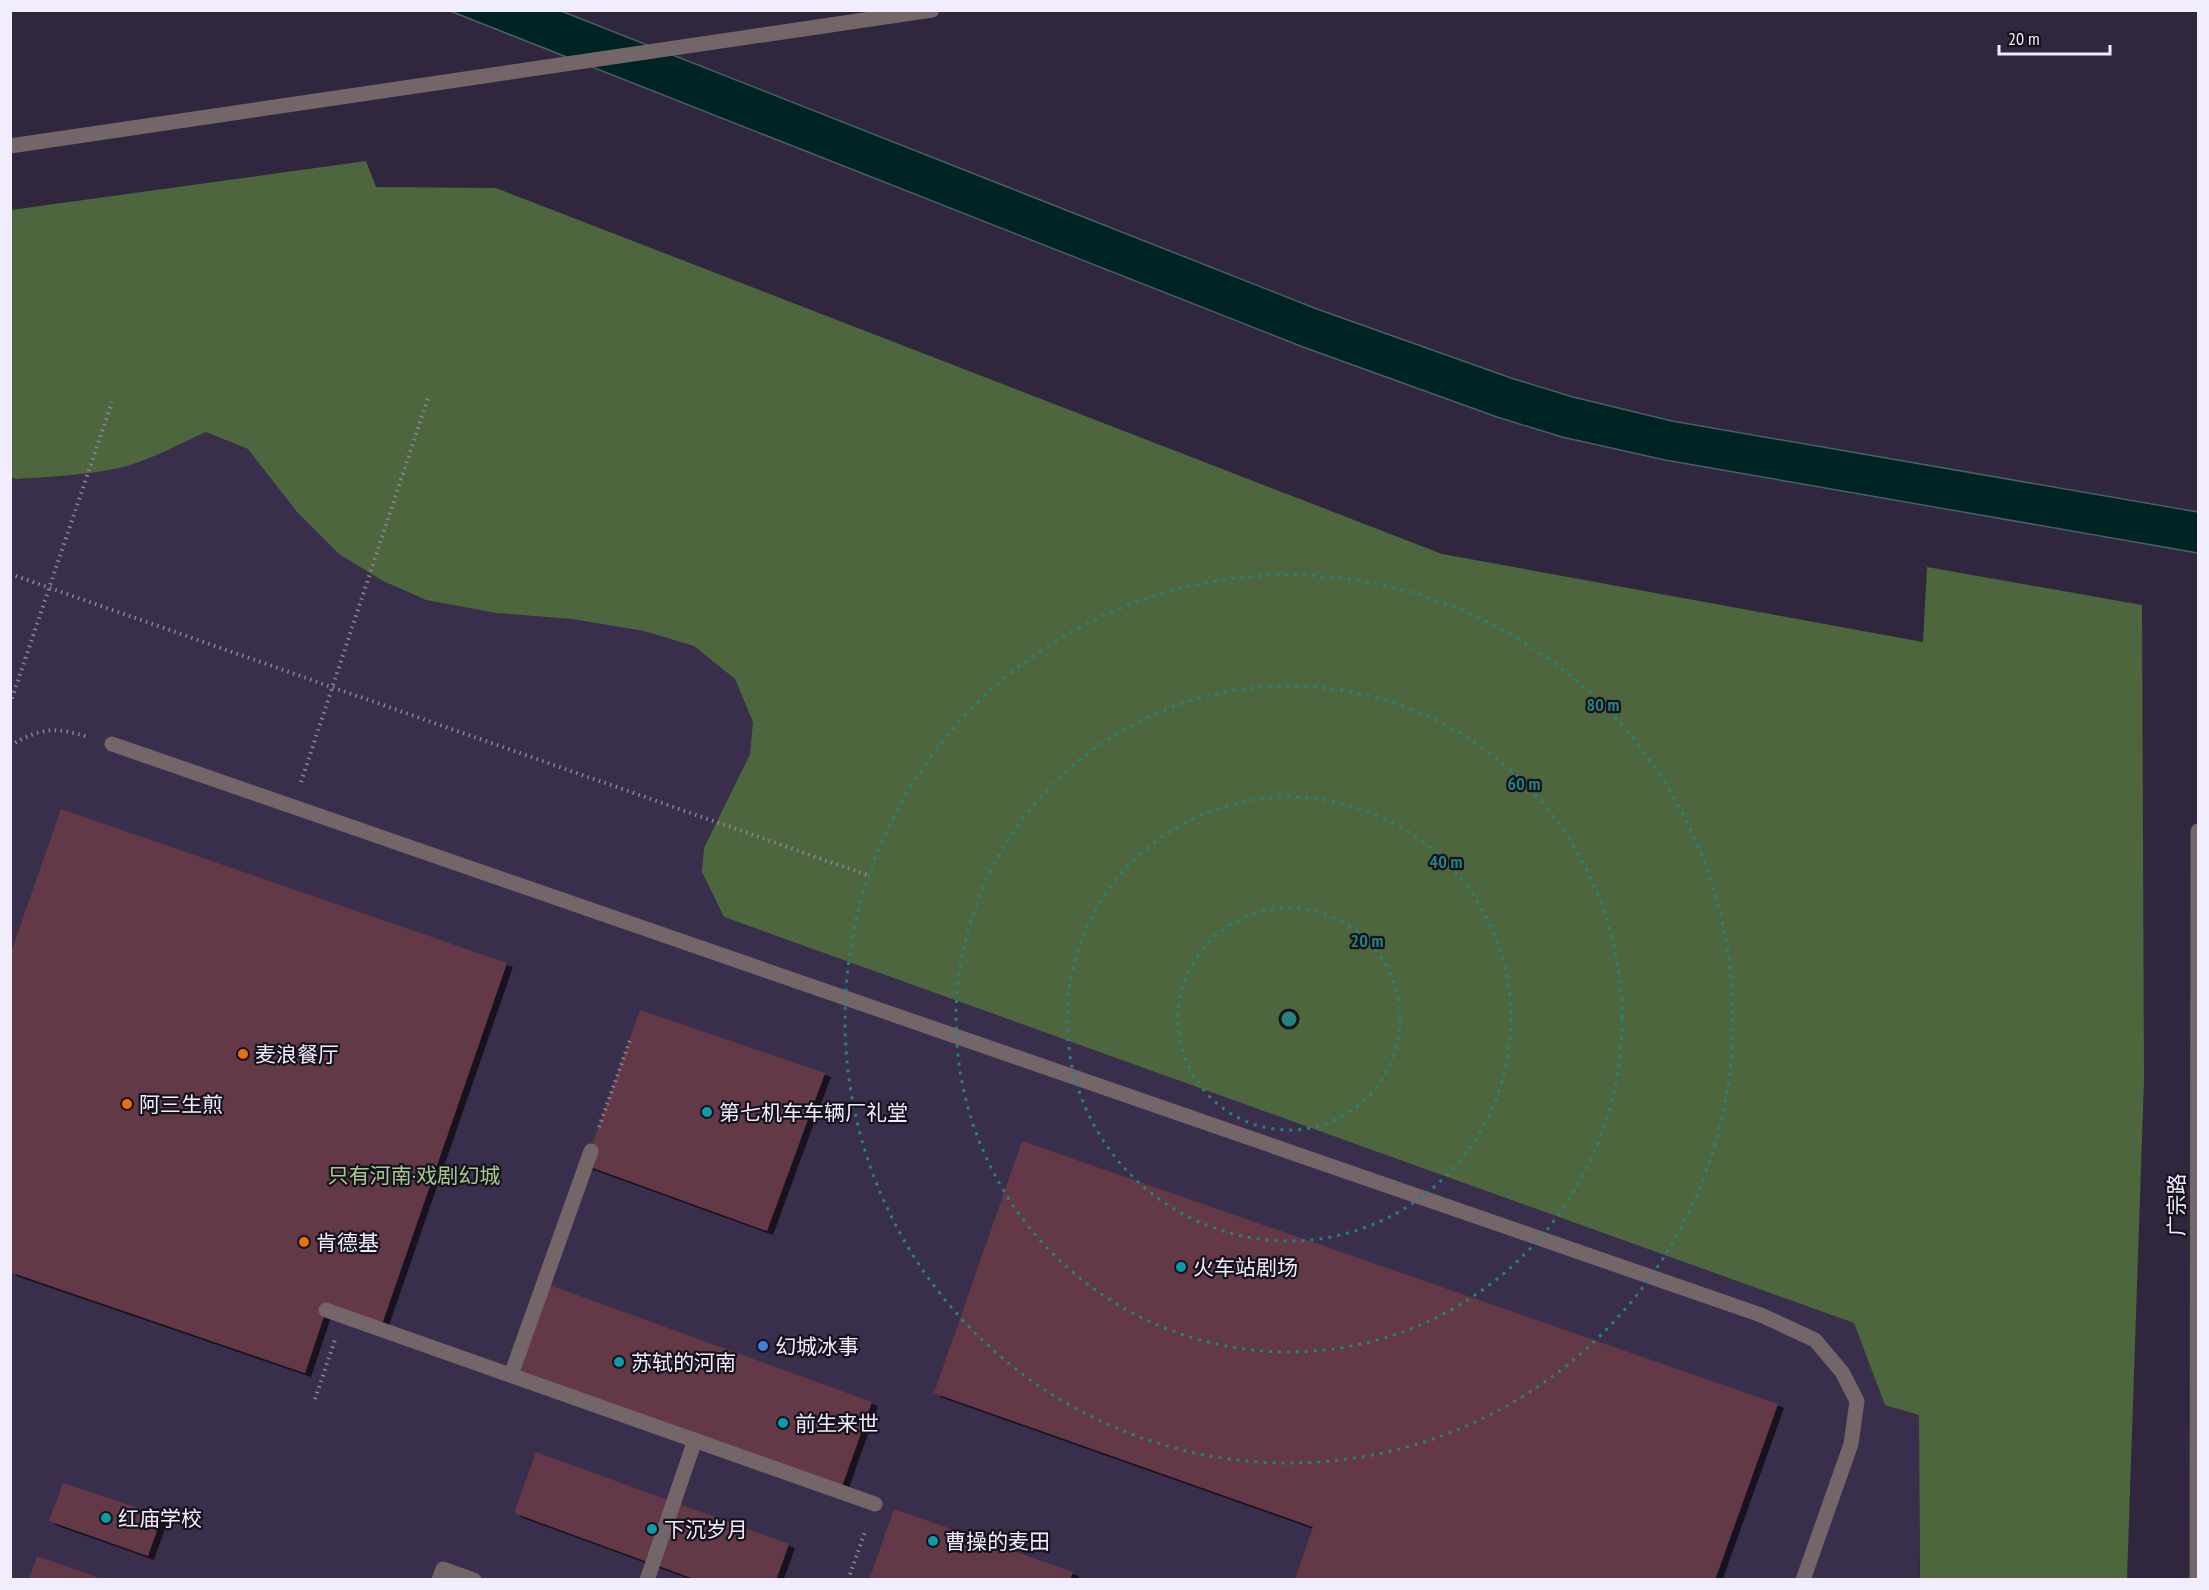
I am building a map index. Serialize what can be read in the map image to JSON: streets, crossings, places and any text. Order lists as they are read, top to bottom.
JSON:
{
  "streets": {
    "street": ["广宗路"]
  },
  "parks": ["只有河南·戏剧幻城"],
  "places": [
    "麦浪餐厅",
    "阿三生煎",
    "第七机车车辆厂礼堂",
    "肯德基",
    "火车站剧场",
    "幻城冰事",
    "苏轼的河南",
    "前生来世",
    "红庙学校",
    "下沉岁月",
    "曹操的麦田"
  ],
  "scale_bar": "20 m",
  "rings": [
    "80 m",
    "60 m",
    "40 m",
    "20 m"
  ]
}
